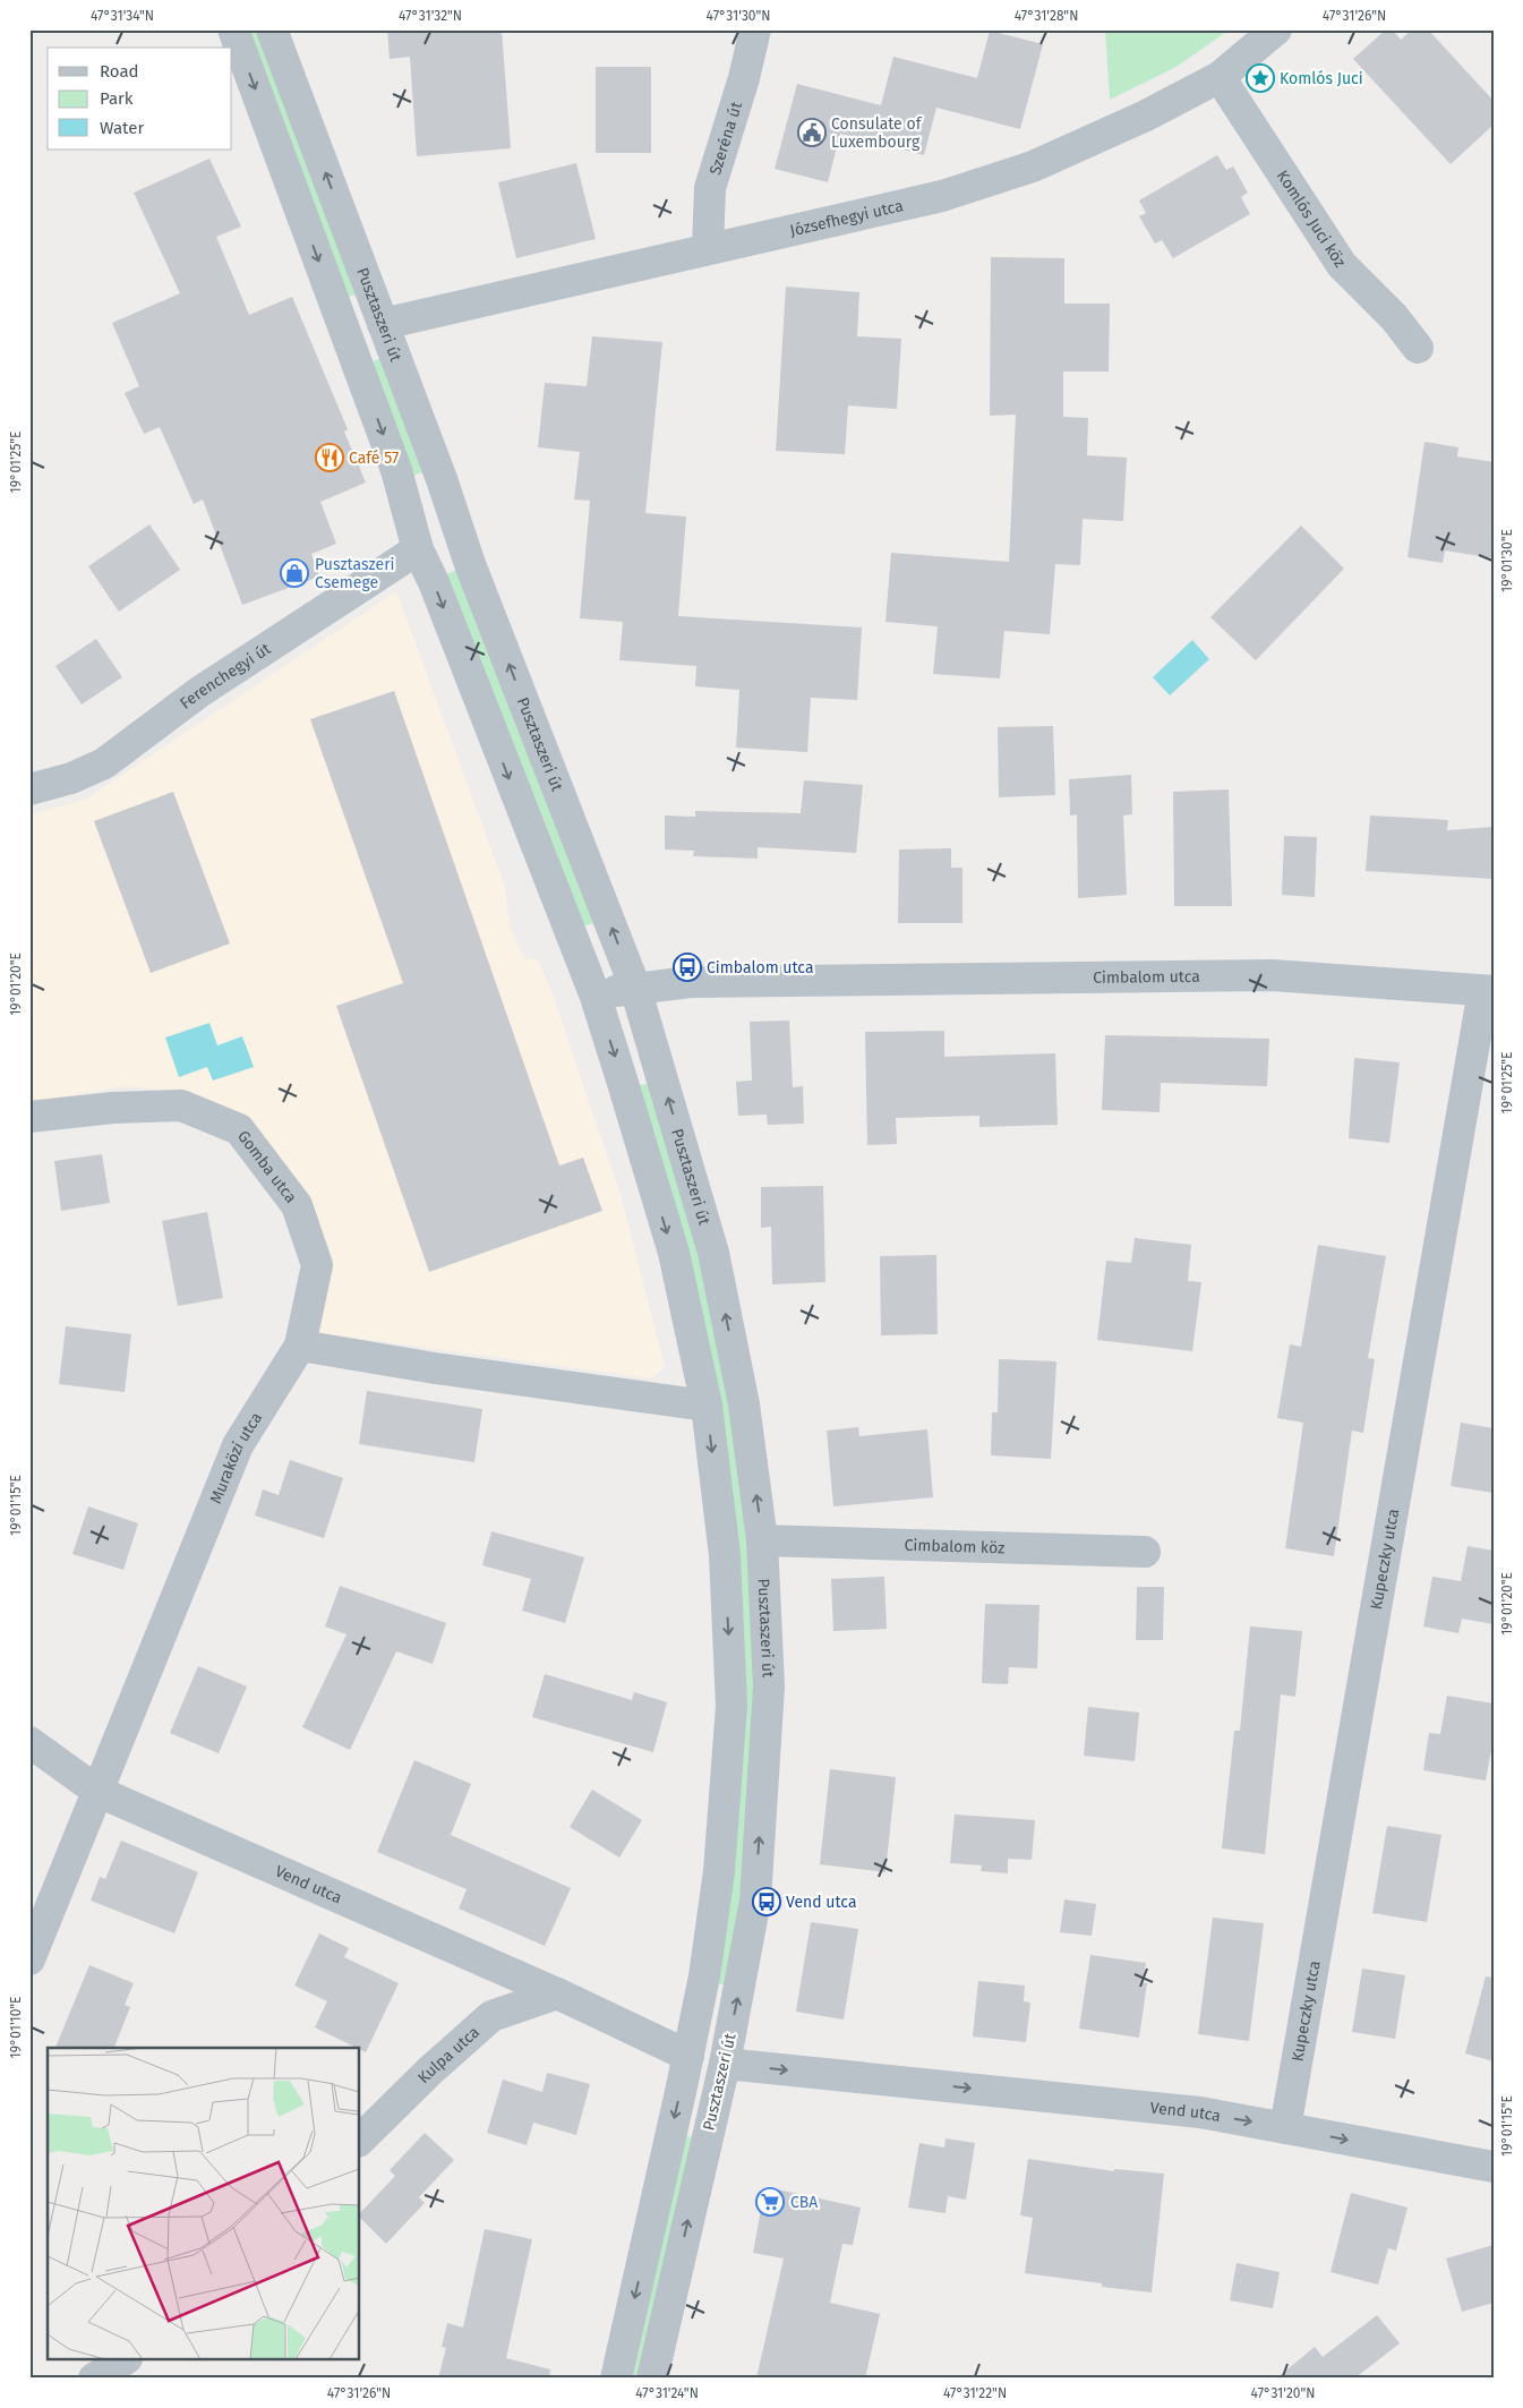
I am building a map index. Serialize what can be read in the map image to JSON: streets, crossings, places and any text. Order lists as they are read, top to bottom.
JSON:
{
  "streets": {
    "street": [
      "Szeréna út",
      "Józsefhegyi utca",
      "Komlós Juci köz",
      "Pusztaszeri út",
      "Ferenchegyi út",
      "Cimbalom utca",
      "Gomba utca",
      "Muraközi utca",
      "Cimbalom köz",
      "Kupeczky utca",
      "Vend utca",
      "Kulpa utca"
    ]
  },
  "crossings": [
    ["Szeréna út", "Józsefhegyi utca"],
    ["Józsefhegyi utca", "Komlós Juci köz"],
    ["Józsefhegyi utca", "Pusztaszeri út"],
    ["Pusztaszeri út", "Ferenchegyi út"],
    ["Pusztaszeri út", "Cimbalom utca"],
    ["Pusztaszeri út", "Cimbalom köz"],
    ["Pusztaszeri út", "Vend utca"],
    ["Cimbalom utca", "Kupeczky utca"],
    ["Gomba utca", "Muraközi utca"],
    ["Muraközi utca", "Vend utca"],
    ["Kupeczky utca", "Vend utca"],
    ["Vend utca", "Kulpa utca"]
  ],
  "one_way": ["Vend utca"],
  "places": {
    "place": ["Komlós Juci"],
    "public building": ["Consulate of Luxembourg"],
    "restaurant": ["Café 57"],
    "shop": ["Pusztaszeri Csemege"],
    "bus stop": ["Cimbalom utca", "Vend utca"],
    "supermarket": ["CBA"]
  },
  "legend": ["Road", "Park", "Water"],
  "coordinates": [
    "47°31'34\"N",
    "47°31'32\"N",
    "47°31'30\"N",
    "47°31'28\"N",
    "47°31'26\"N",
    "19°01'25\"E",
    "19°01'30\"E",
    "19°01'20\"E",
    "19°01'15\"E",
    "19°01'10\"E",
    "47°31'24\"N",
    "47°31'22\"N",
    "47°31'20\"N"
  ]
}
